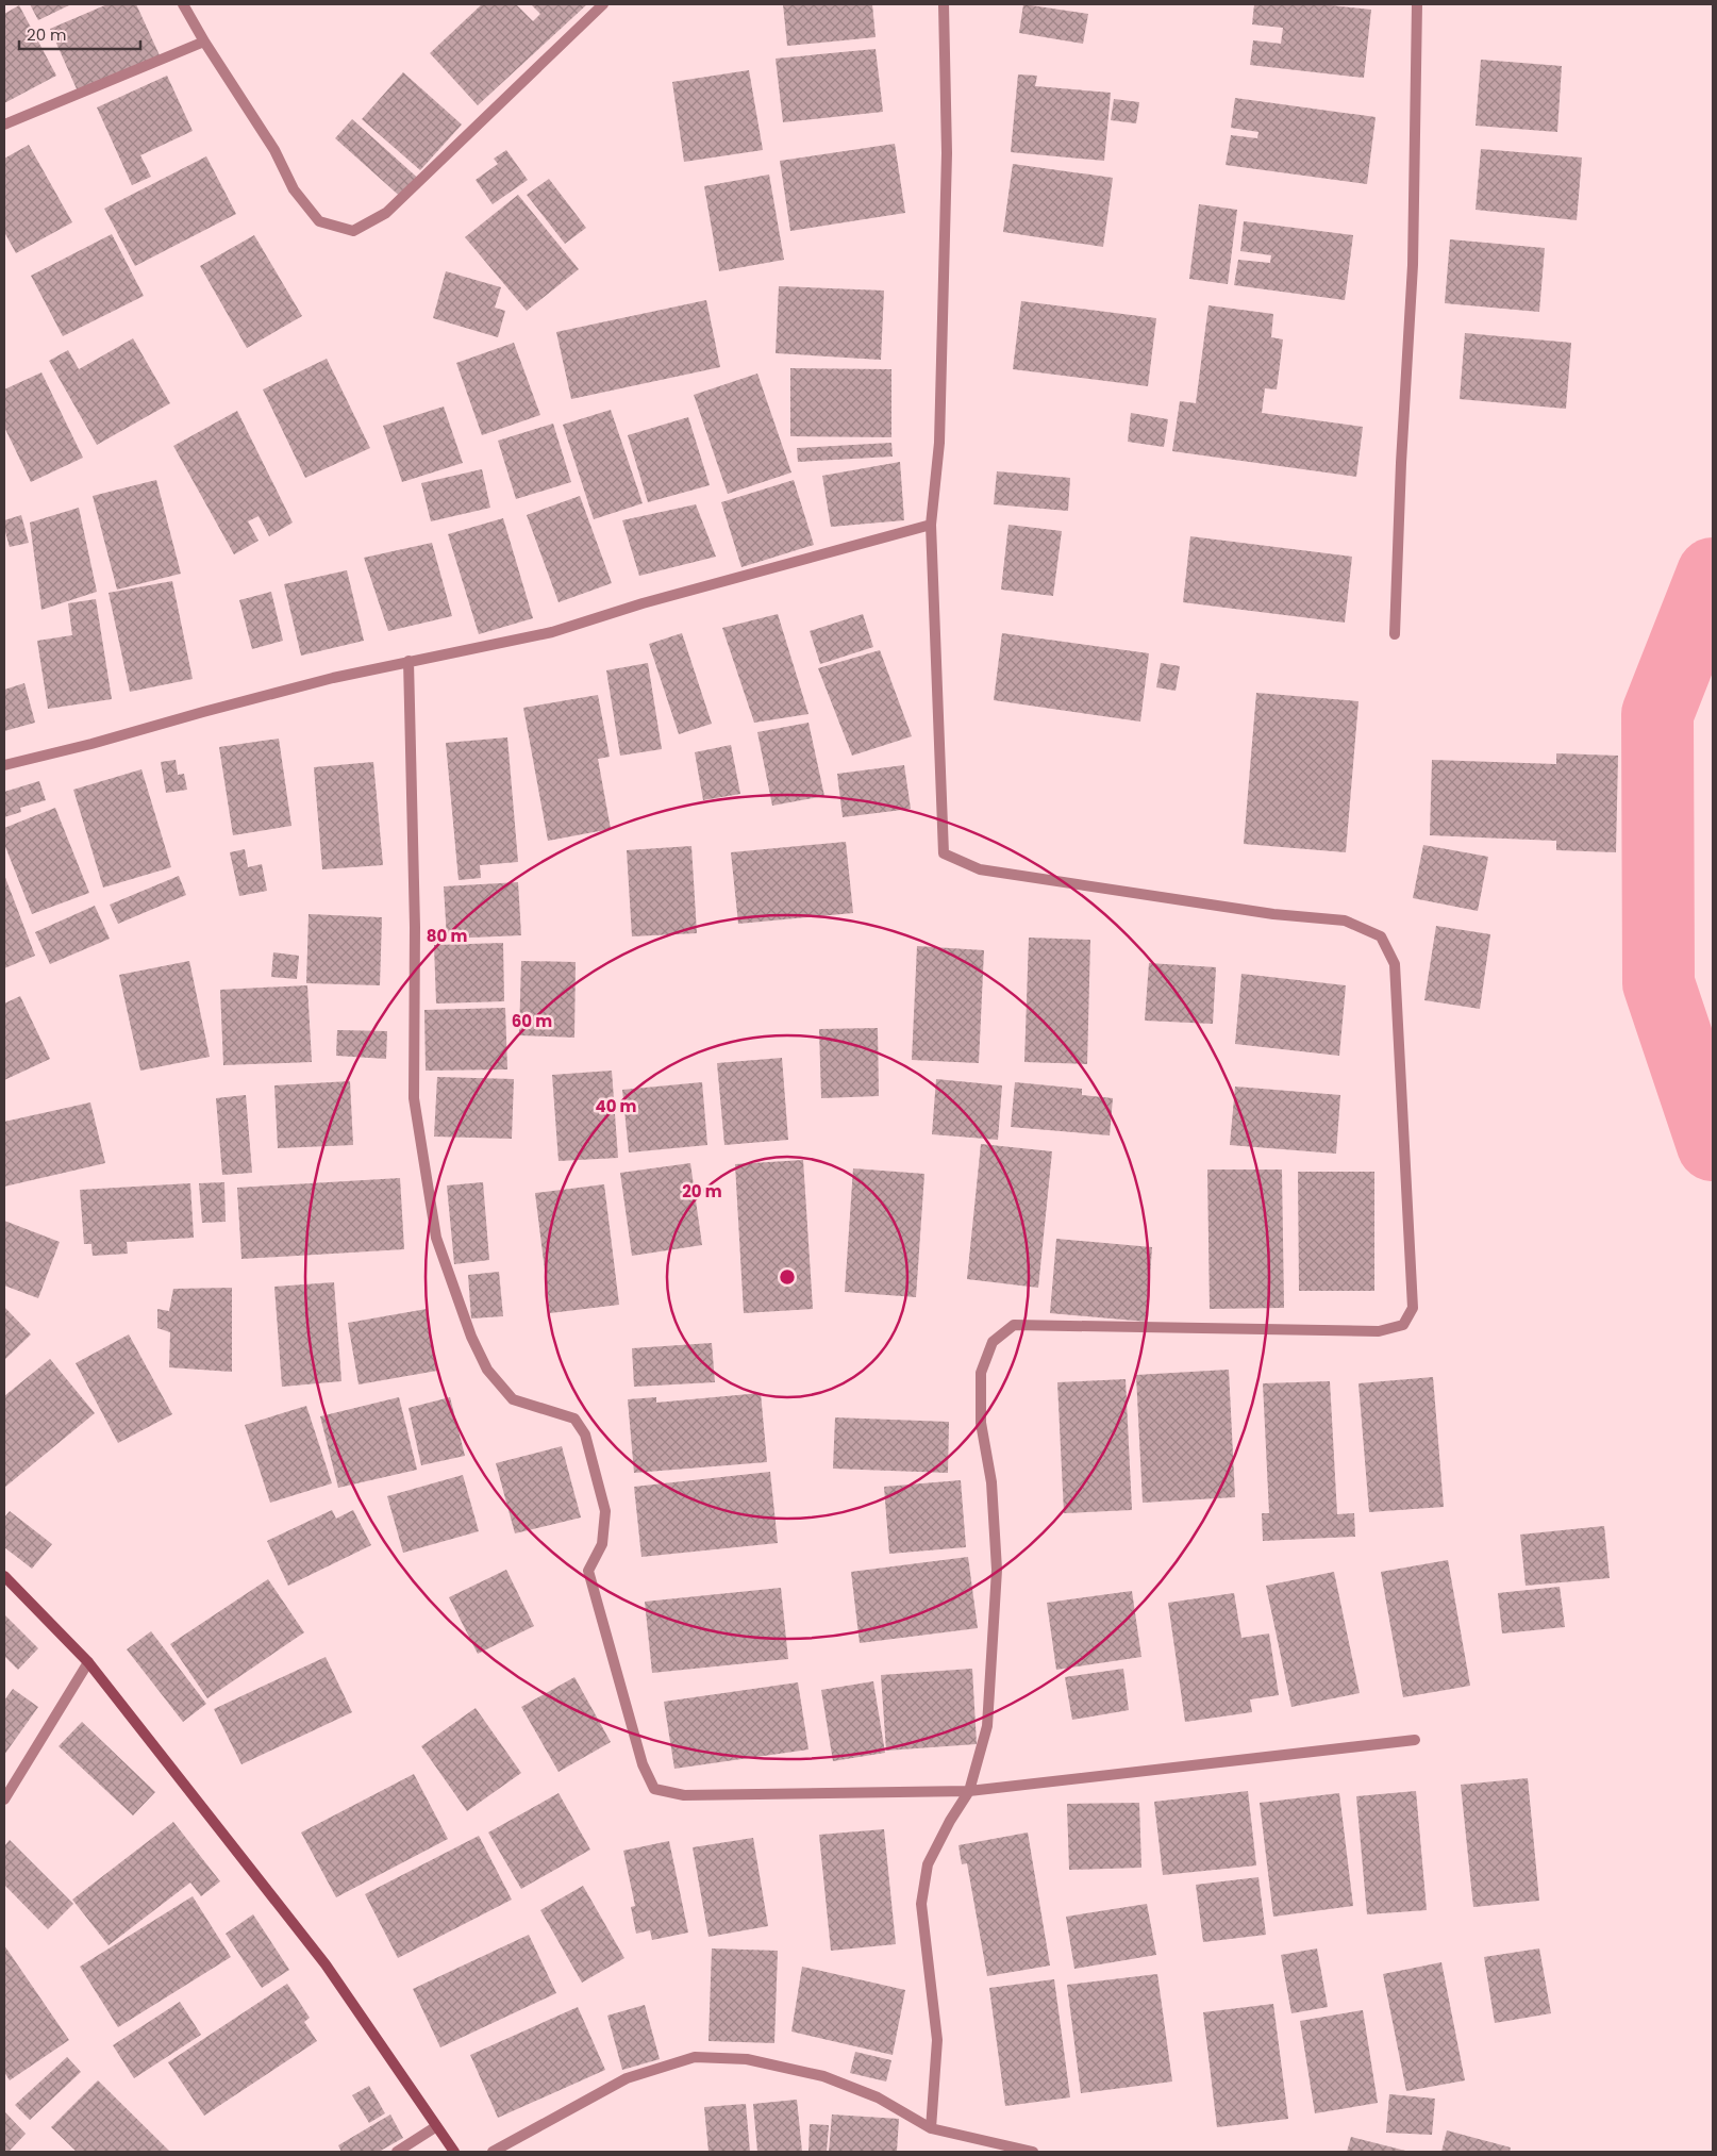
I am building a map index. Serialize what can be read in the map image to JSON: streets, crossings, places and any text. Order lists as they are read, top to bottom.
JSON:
{
  "scale_bar": "20 m",
  "rings": [
    "80 m",
    "60 m",
    "40 m",
    "20 m"
  ]
}
